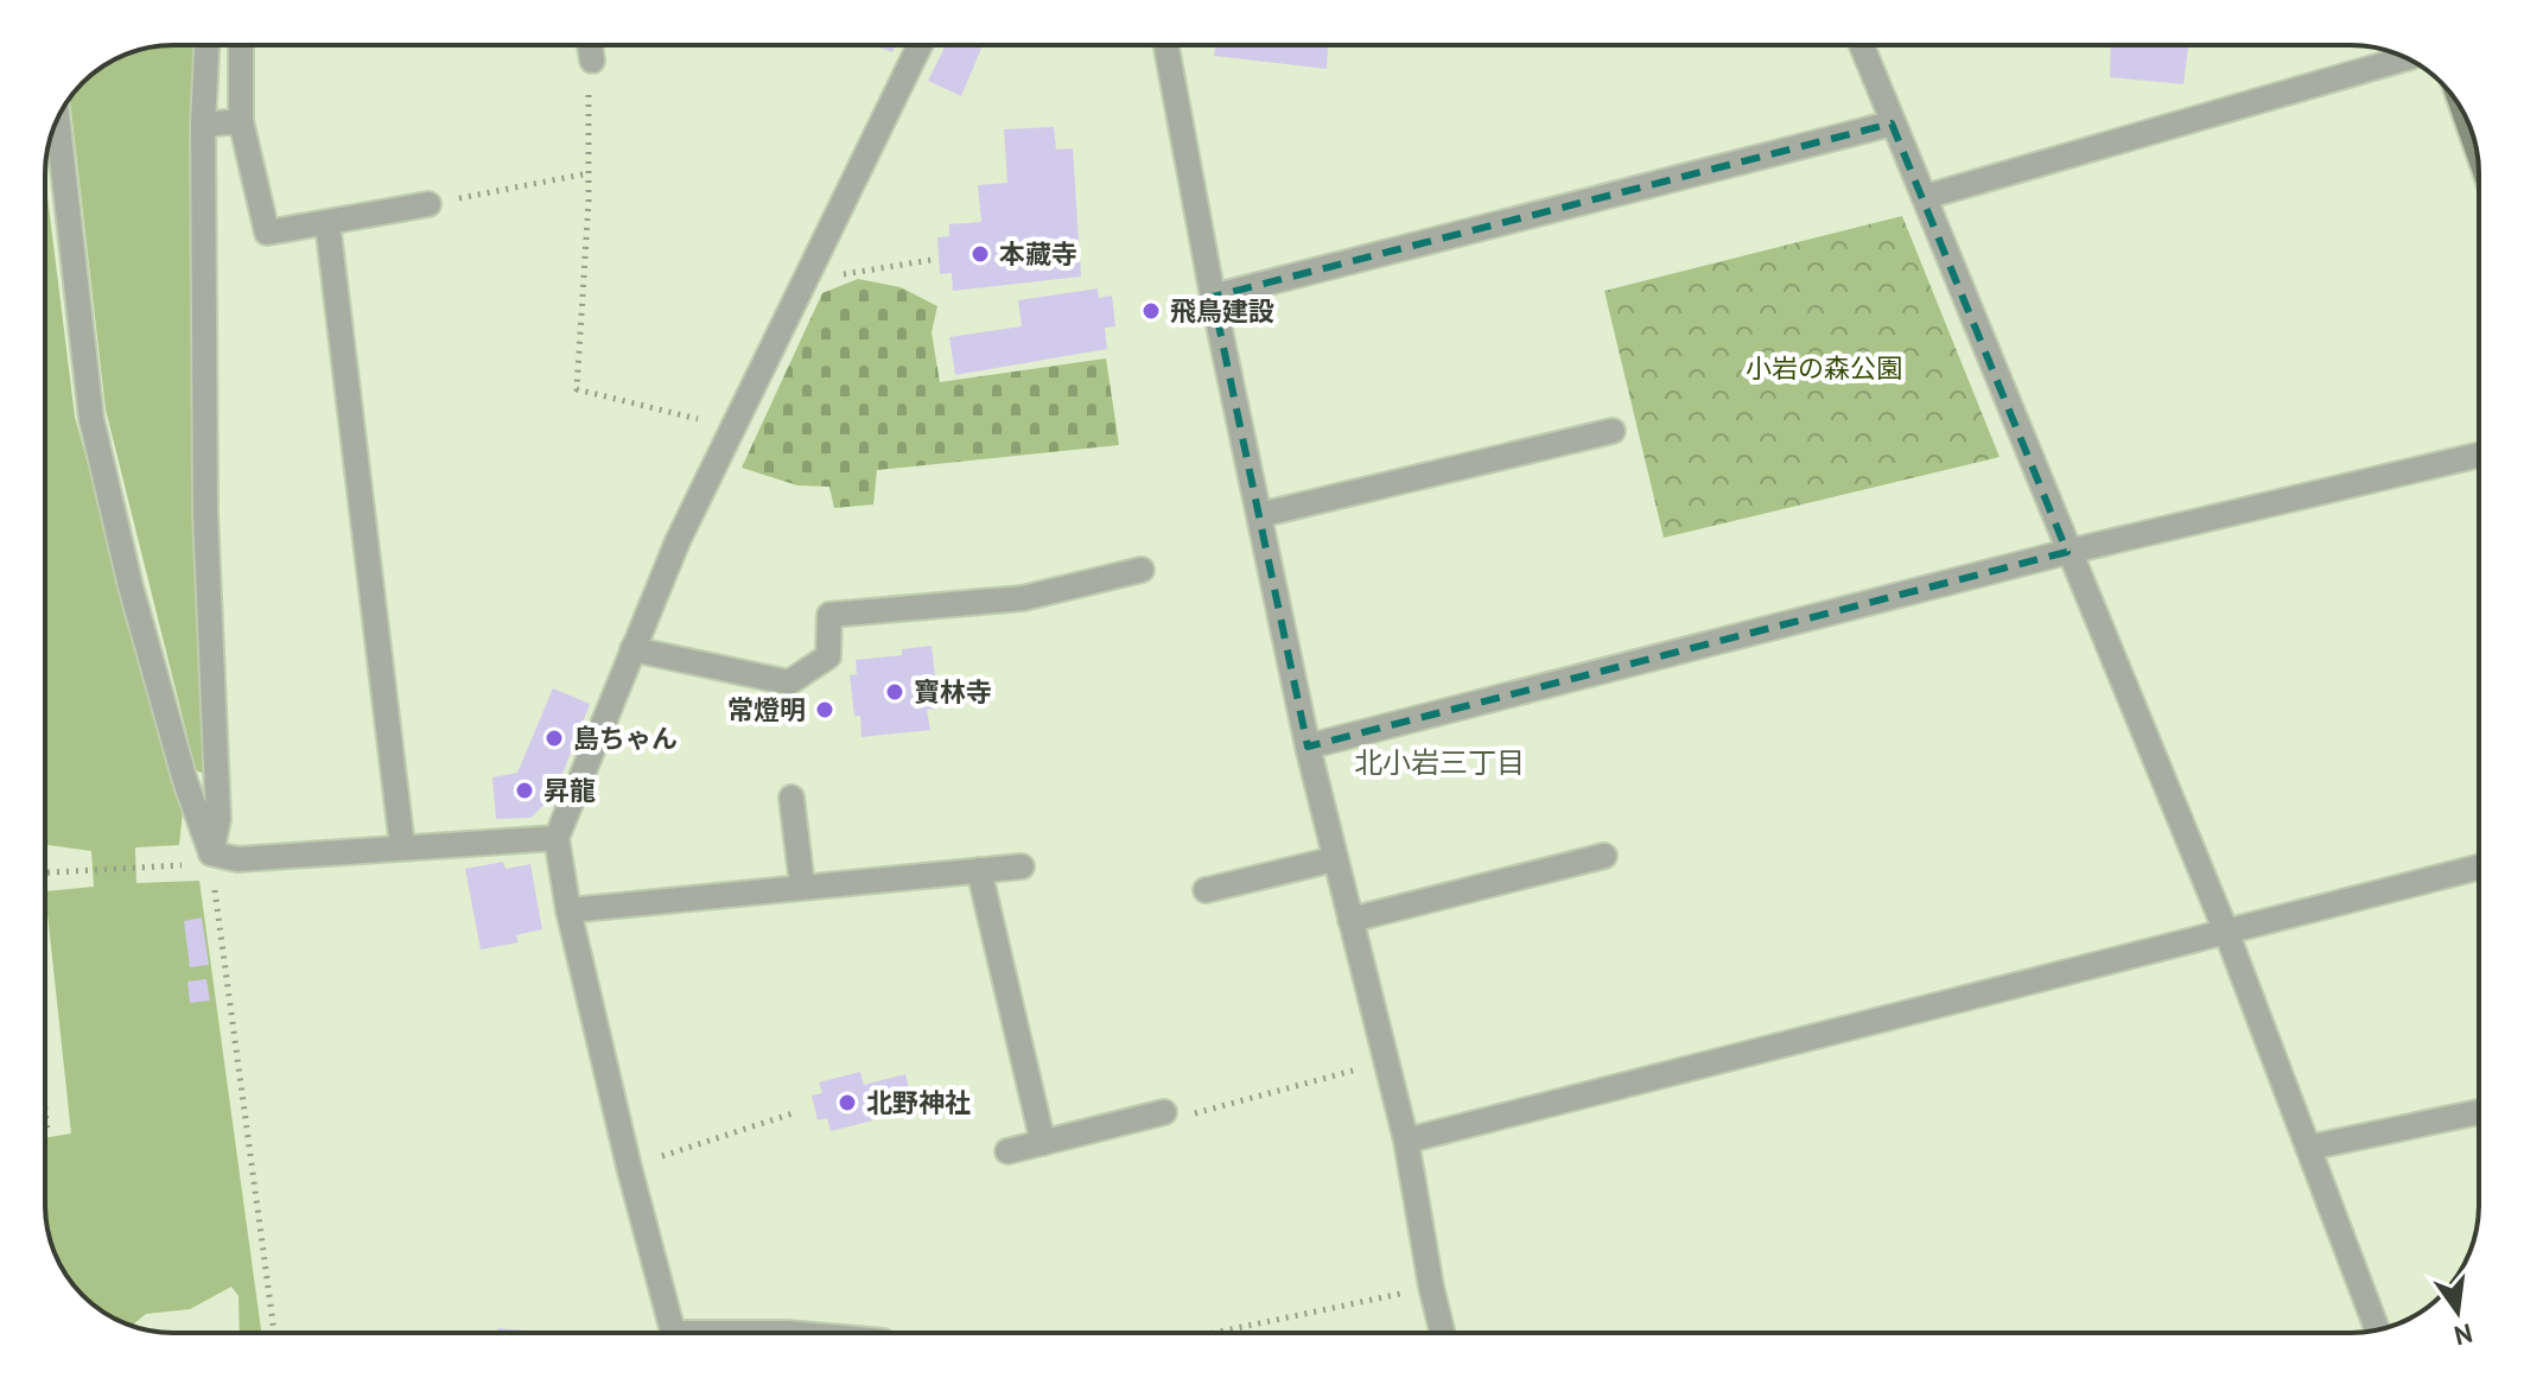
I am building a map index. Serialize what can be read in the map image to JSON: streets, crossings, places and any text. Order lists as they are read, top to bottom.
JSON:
{
  "districts": ["北小岩三丁目"],
  "parks": ["小岩の森公園"],
  "places": [
    "本藏寺",
    "飛鳥建設",
    "寶林寺",
    "常燈明",
    "島ちゃん",
    "昇龍",
    "北野神社"
  ],
  "north": "bottom"
}
